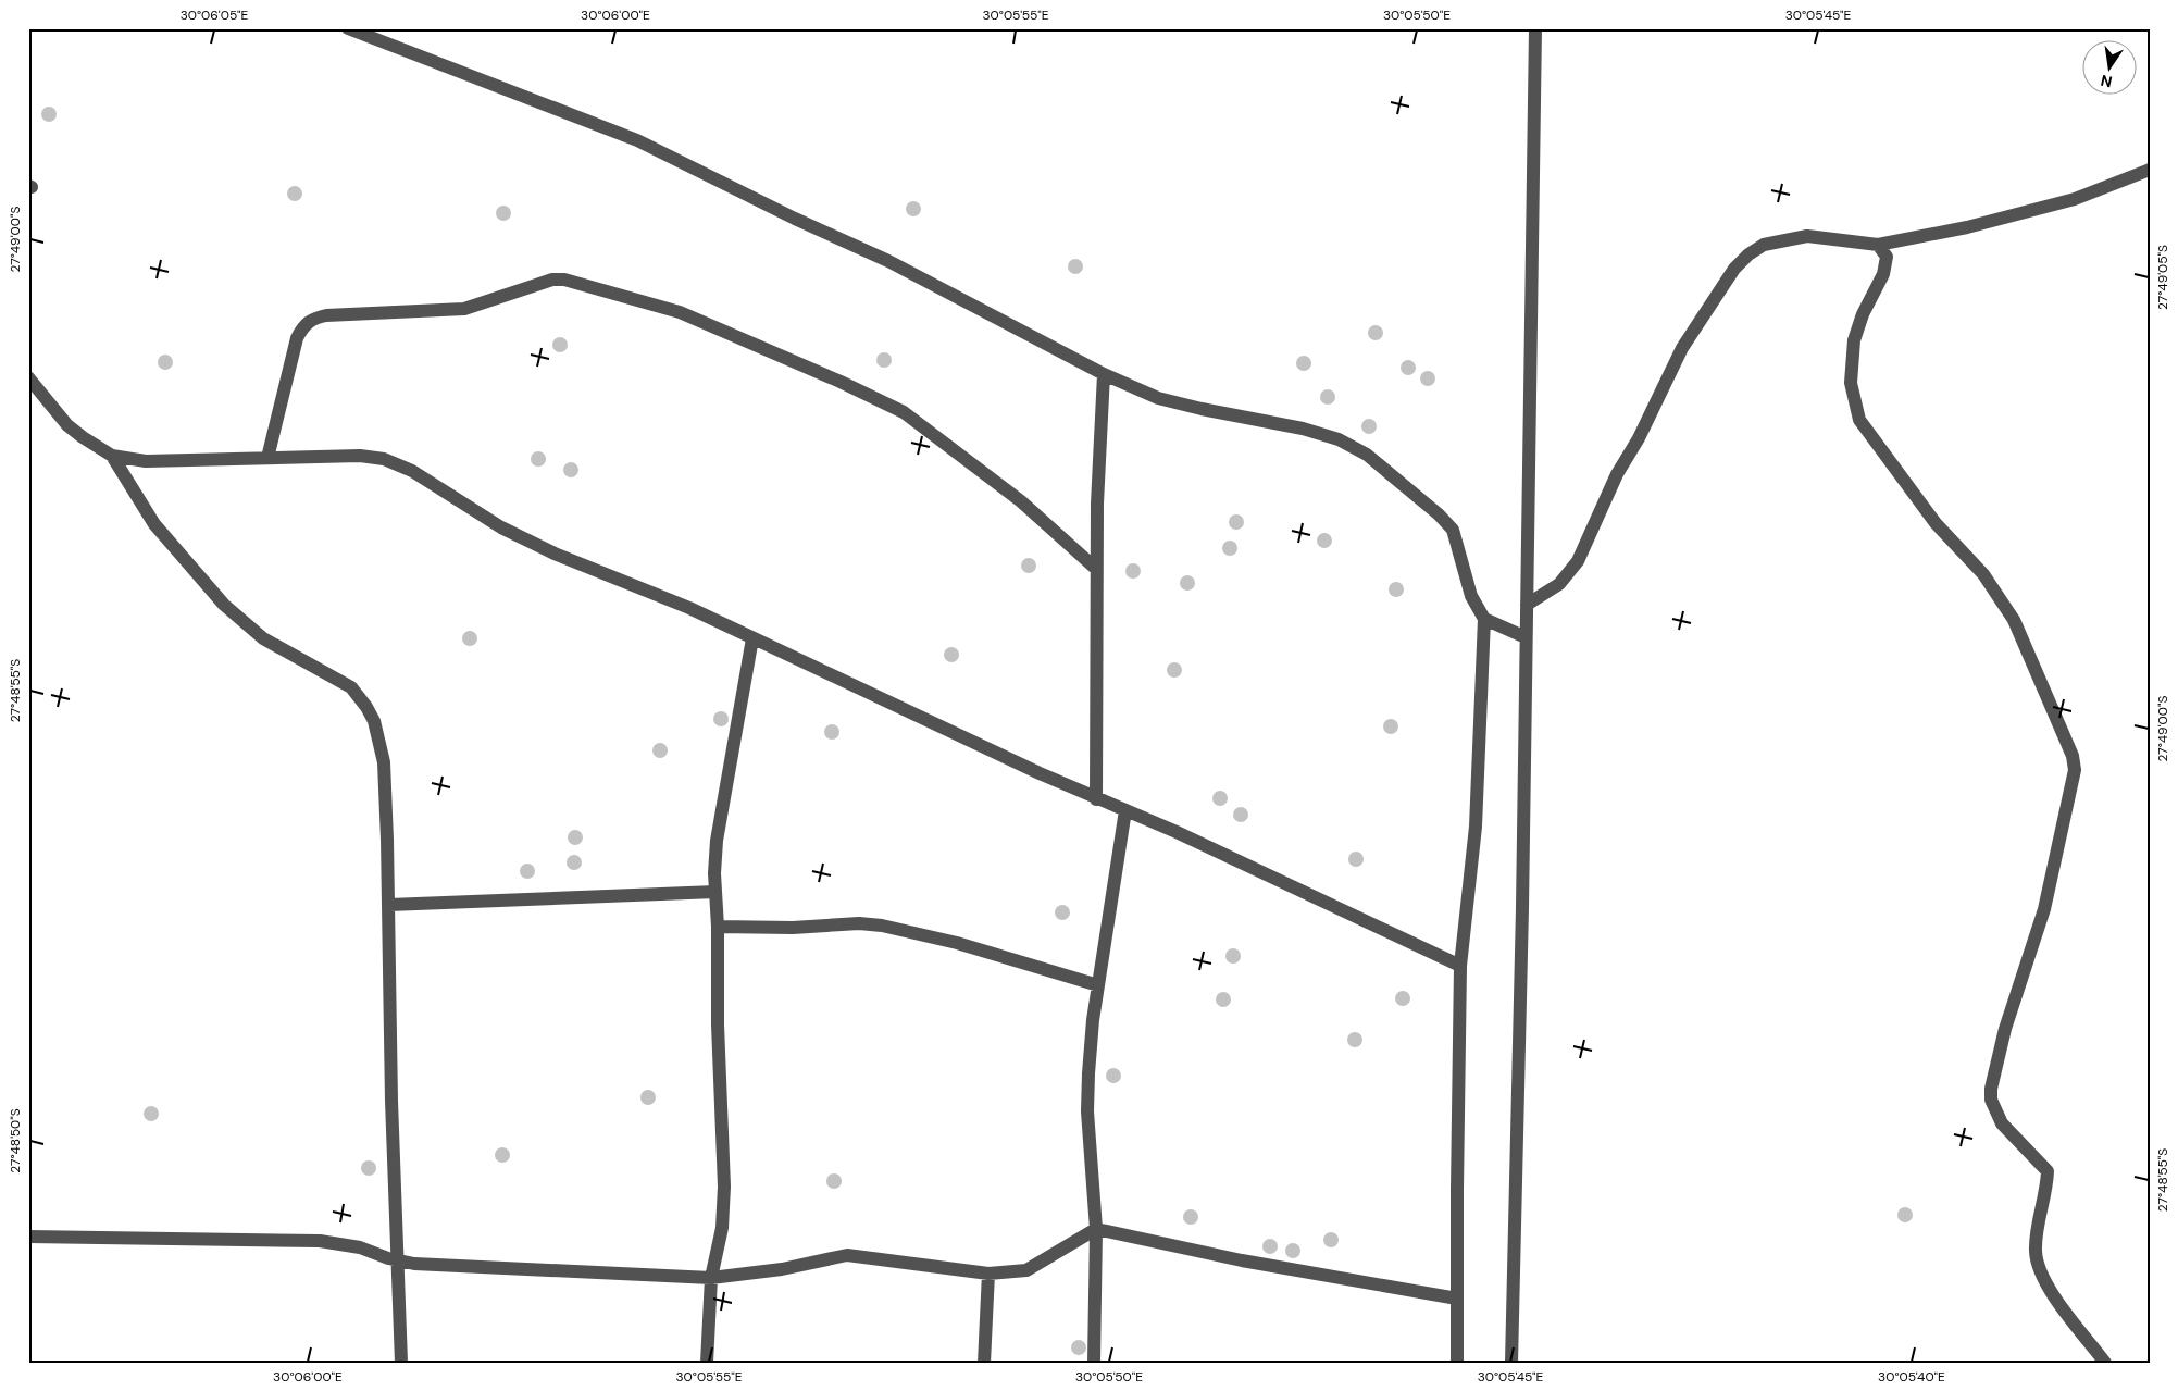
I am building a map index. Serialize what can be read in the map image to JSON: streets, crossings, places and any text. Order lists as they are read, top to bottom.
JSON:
{
  "north": "bottom",
  "coordinates": [
    "30°06'05\"E",
    "30°06'00\"E",
    "30°05'55\"E",
    "30°05'50\"E",
    "30°05'45\"E",
    "27°49'00\"S",
    "27°49'05\"S",
    "27°48'55\"S",
    "27°48'50\"S",
    "30°05'40\"E"
  ]
}
